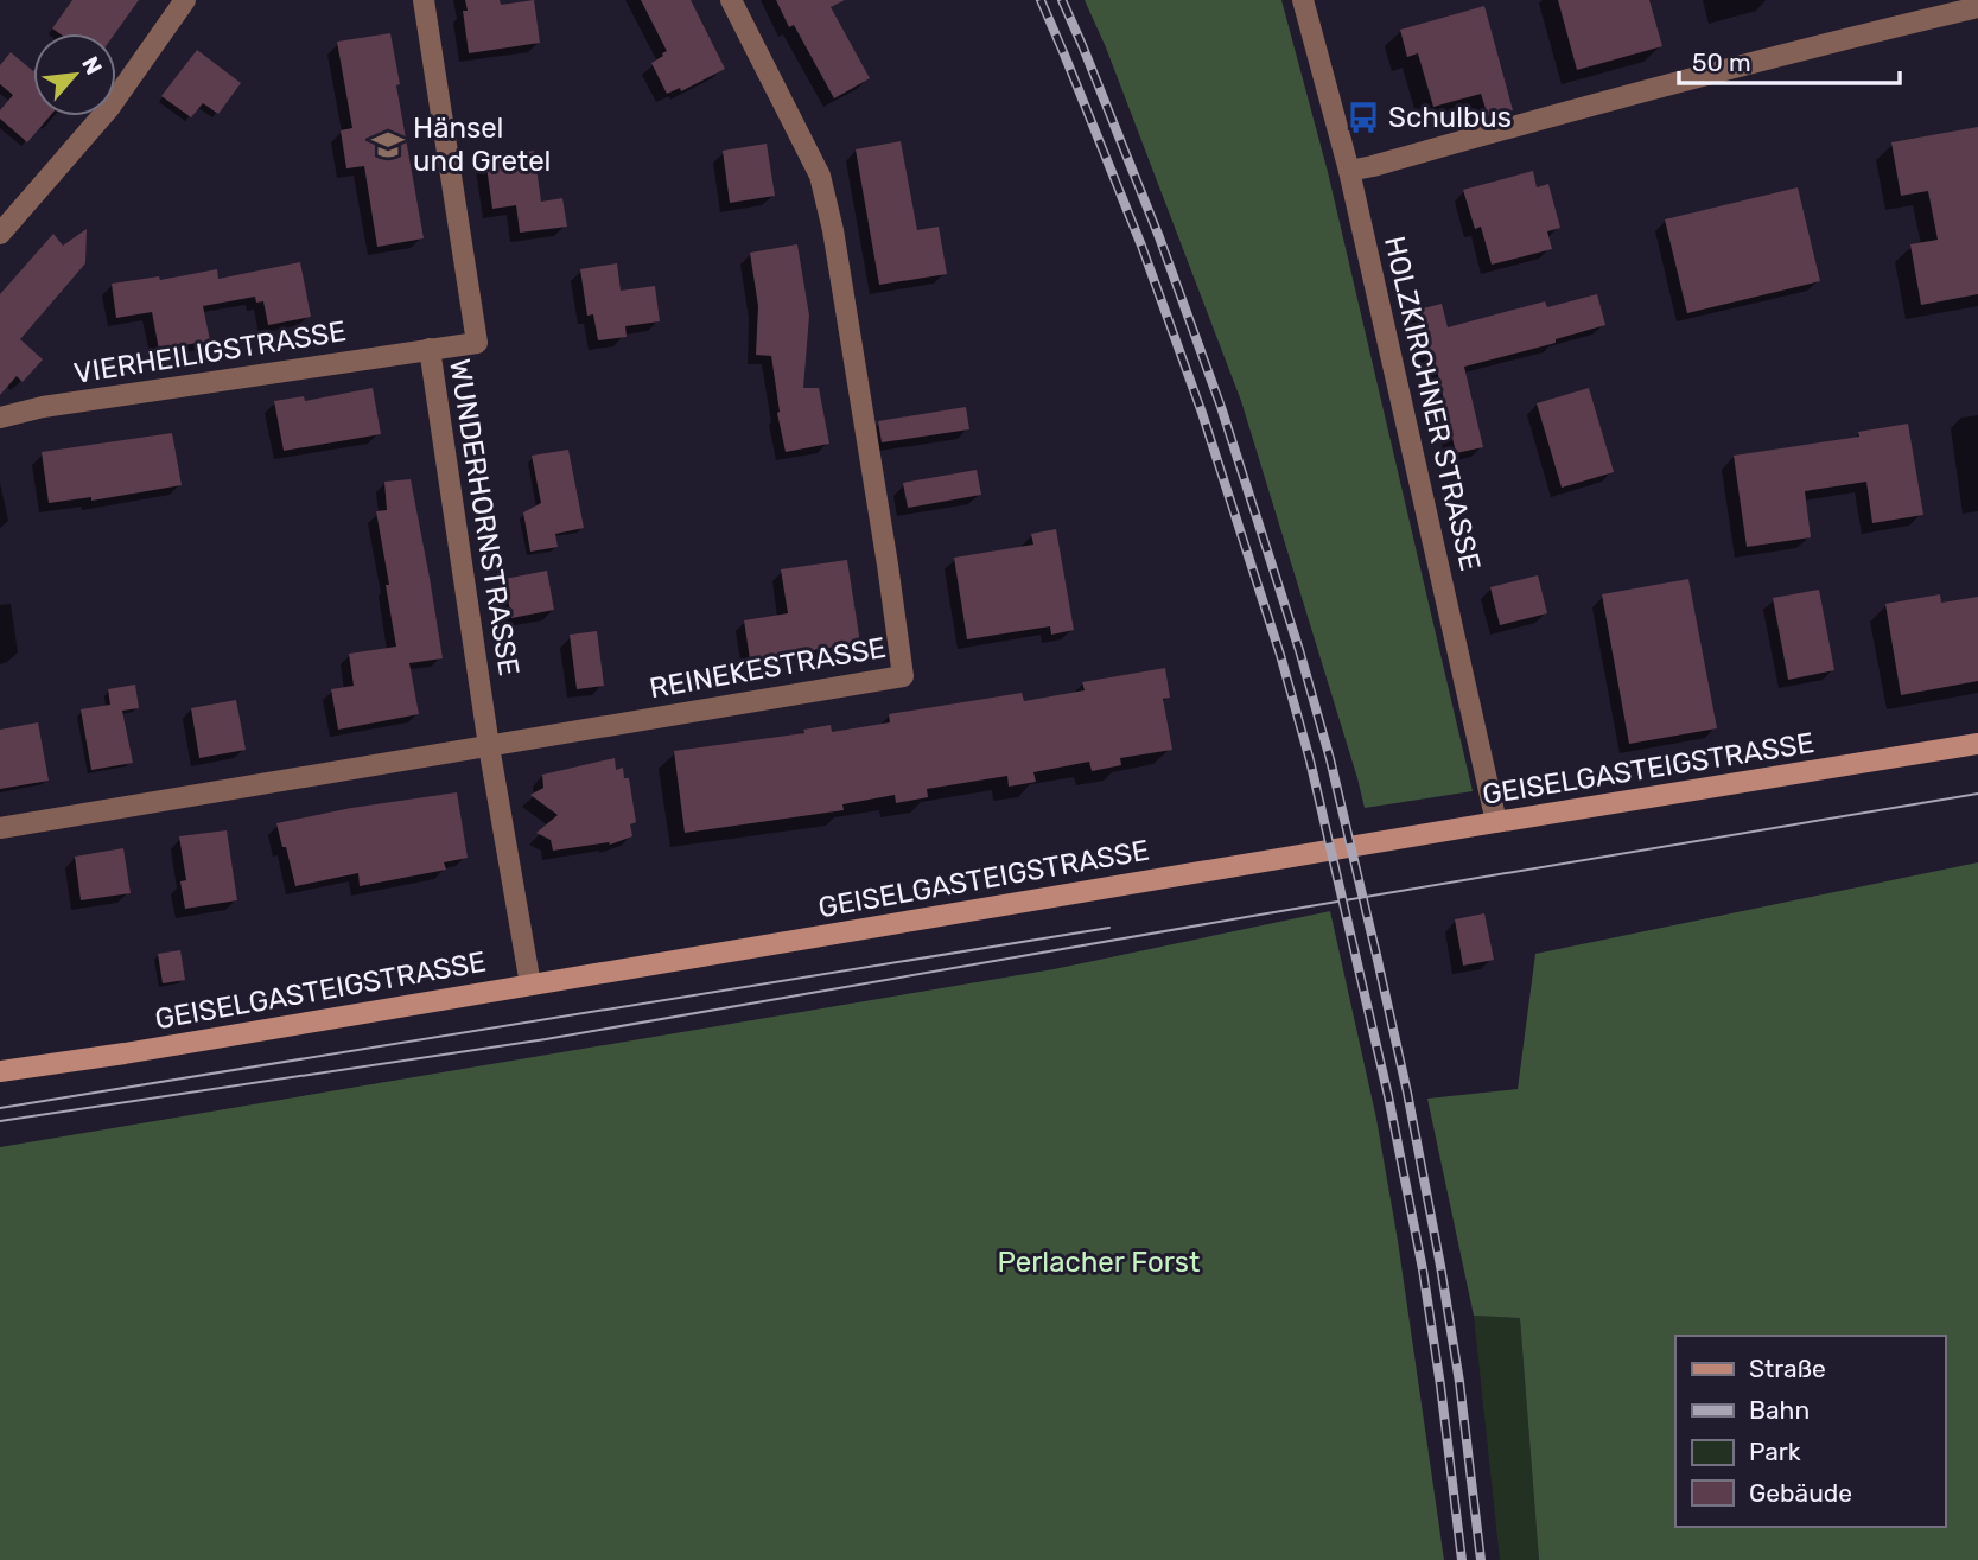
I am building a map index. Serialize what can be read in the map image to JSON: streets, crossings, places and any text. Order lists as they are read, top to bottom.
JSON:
{
  "streets": {
    "main road": ["GEISELGASTEIGSTRASSE"],
    "street": [
      "VIERHEILIGSTRASSE",
      "HOLZKIRCHNER STRASSE",
      "WUNDERHORNSTRASSE",
      "REINEKESTRASSE"
    ]
  },
  "crossings": [
    ["VIERHEILIGSTRASSE", "WUNDERHORNSTRASSE"],
    ["HOLZKIRCHNER STRASSE", "GEISELGASTEIGSTRASSE"],
    ["WUNDERHORNSTRASSE", "REINEKESTRASSE"],
    ["WUNDERHORNSTRASSE", "GEISELGASTEIGSTRASSE"]
  ],
  "parks": ["Perlacher Forst"],
  "places": {
    "bus stop": ["Schulbus"],
    "school or university": ["Hänsel und Gretel"]
  },
  "legend": [
    "Straße",
    "Bahn",
    "Park",
    "Gebäude"
  ],
  "scale_bar": "50 m",
  "north": "top right"
}
